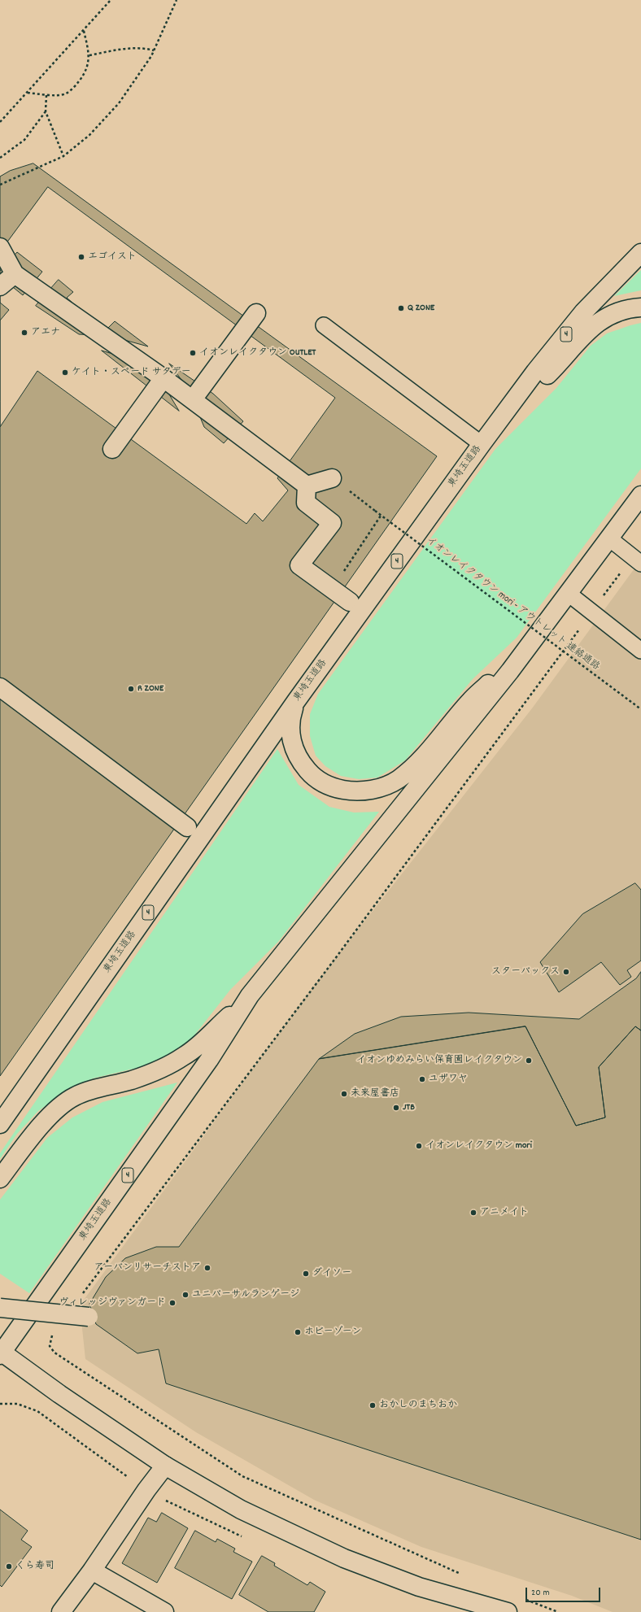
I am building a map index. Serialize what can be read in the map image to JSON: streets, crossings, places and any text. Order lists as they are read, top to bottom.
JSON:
{
  "streets": {
    "main road": ["4", "東埼玉道路"],
    "path": ["イオンレイクタウン mori - アウトレット 連絡通路"]
  },
  "crossings": [
    ["4", "東埼玉道路"]
  ],
  "places": [
    "エゴイスト",
    "Q ZONE",
    "アエナ",
    "イオンレイクタウン OUTLET",
    "ケイト・スペード サタデー",
    "R ZONE",
    "スターバックス",
    "イオンゆめみらい保育園レイクタウン",
    "ユザワヤ",
    "未来屋書店",
    "JTB",
    "イオンレイクタウン mori",
    "アニメイト",
    "アーバンリサーチストア",
    "ダイソー",
    "ユニバーサルランゲージ",
    "ヴィレッジヴァンガード",
    "ホビーゾーン",
    "おかしのまちおか",
    "くら寿司"
  ],
  "scale_bar": "20 m"
}
